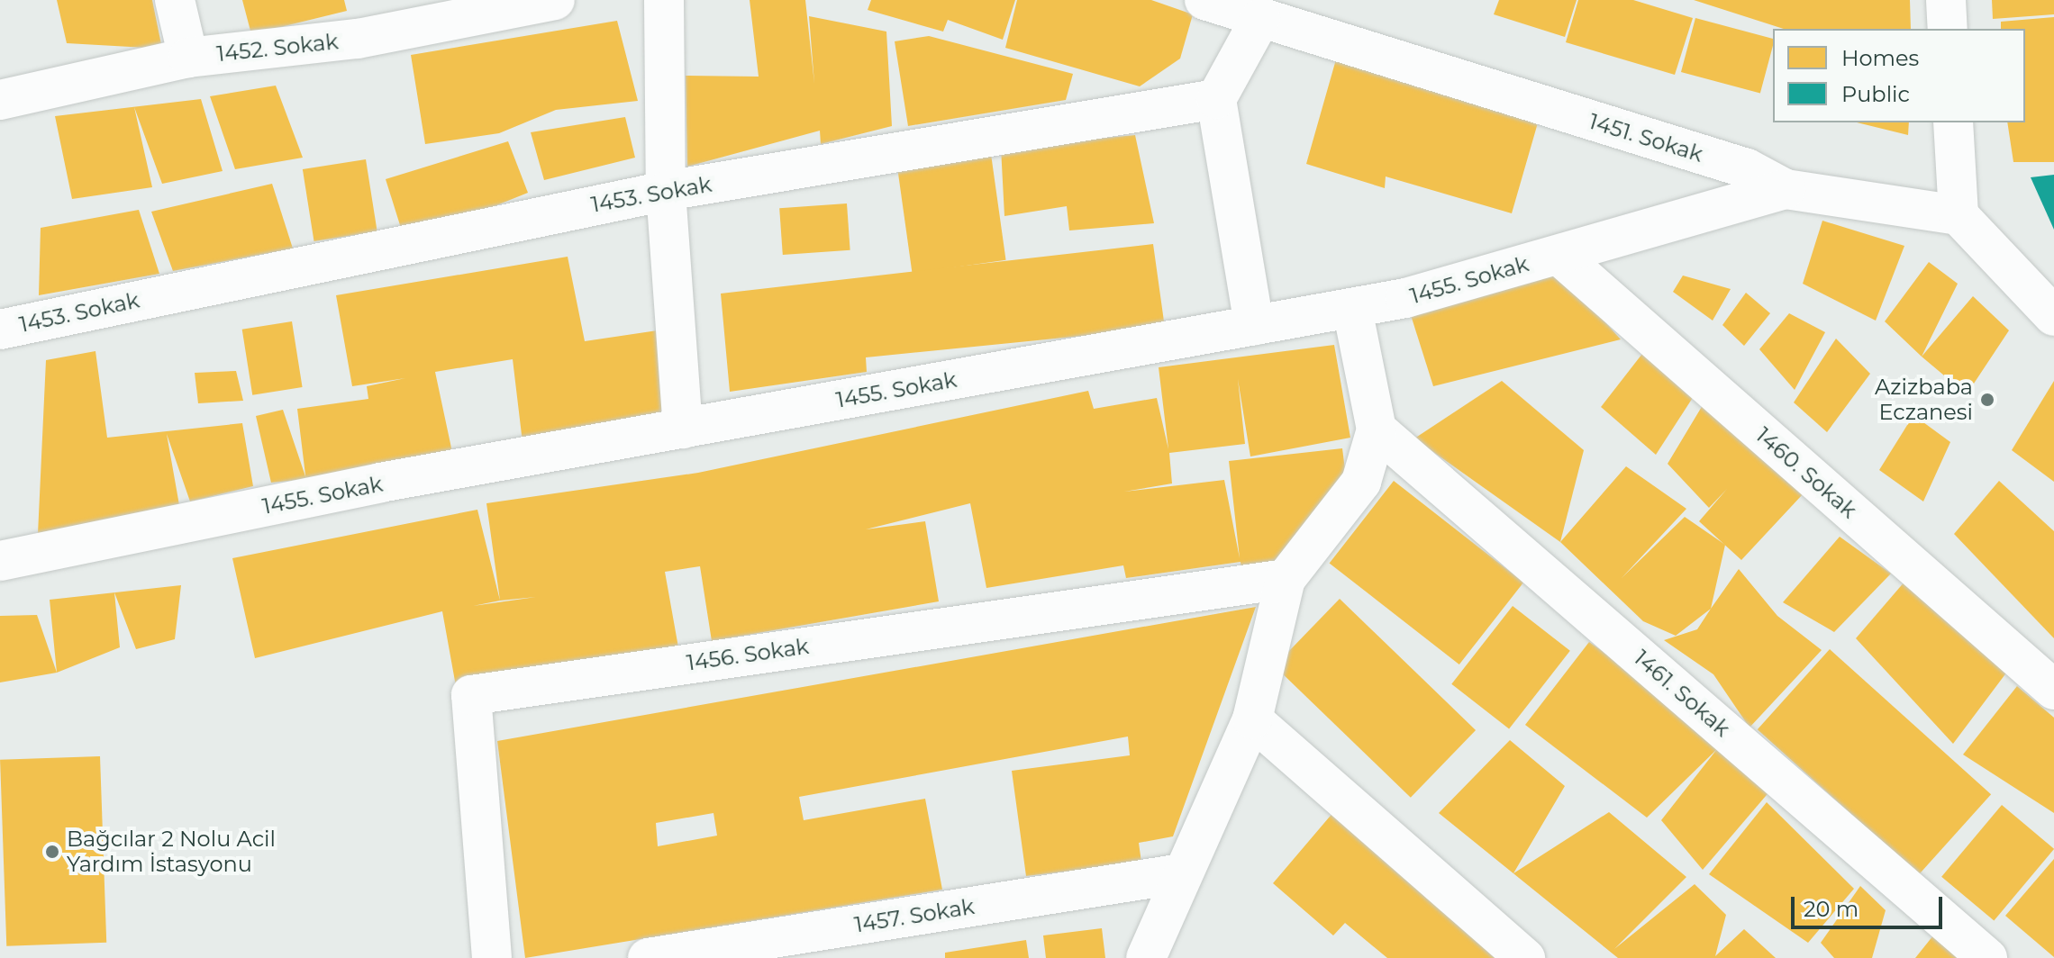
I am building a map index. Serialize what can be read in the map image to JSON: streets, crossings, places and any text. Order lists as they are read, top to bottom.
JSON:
{
  "streets": {
    "street": [
      "1452. Sokak",
      "1451. Sokak",
      "1453. Sokak",
      "1455. Sokak",
      "1460. Sokak",
      "1456. Sokak",
      "1461. Sokak",
      "1457. Sokak"
    ]
  },
  "crossings": [
    ["1451. Sokak", "1455. Sokak"],
    ["1455. Sokak", "1460. Sokak"]
  ],
  "places": ["Azizbaba Eczanesi", "Bağcılar 2 Nolu Acil Yardım İstasyonu"],
  "legend": ["Homes", "Public"],
  "scale_bar": "20 m"
}
